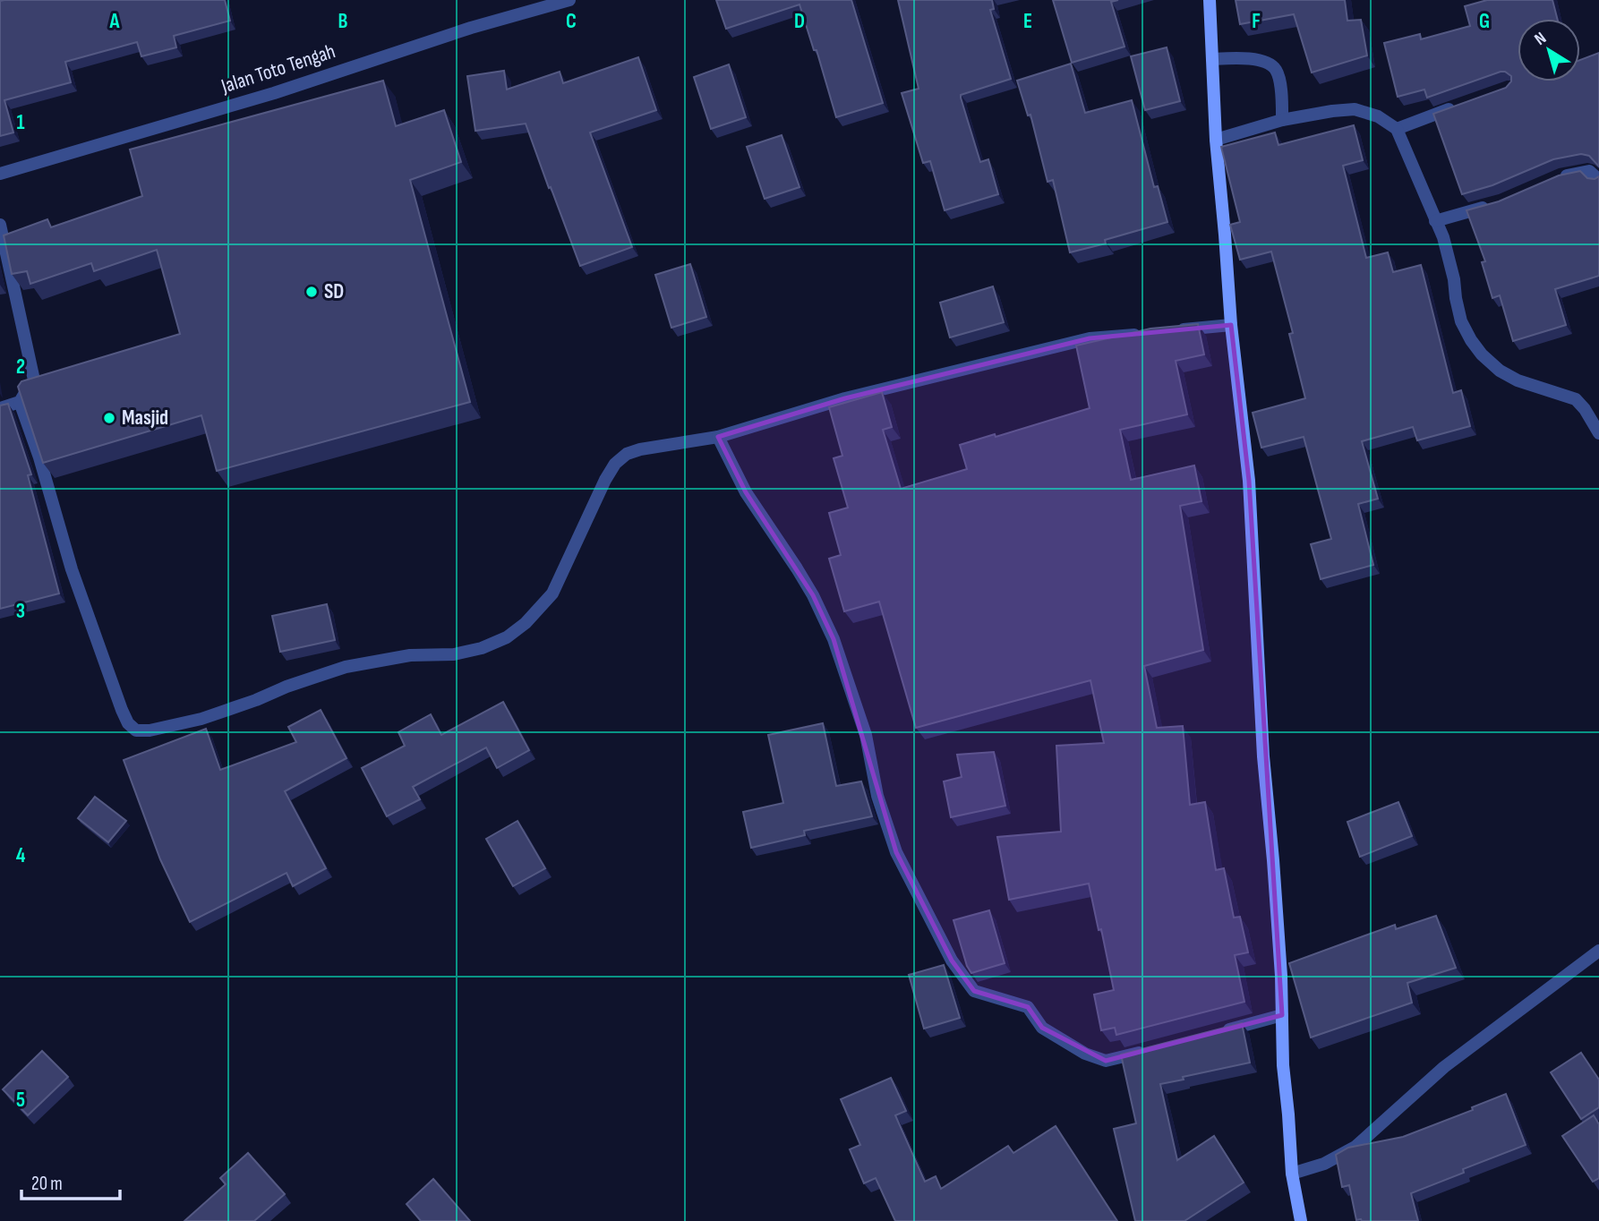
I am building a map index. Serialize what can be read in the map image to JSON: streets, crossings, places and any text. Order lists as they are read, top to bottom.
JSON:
{
  "streets": {
    "street": ["Jalan Toto Tengah"]
  },
  "places": ["SD", "Masjid"],
  "scale_bar": "20 m",
  "north": "top left",
  "grid": {
    "columns": [
      "A",
      "B",
      "C",
      "D",
      "E",
      "F",
      "G"
    ],
    "rows": [
      "1",
      "2",
      "3",
      "4",
      "5"
    ]
  }
}
